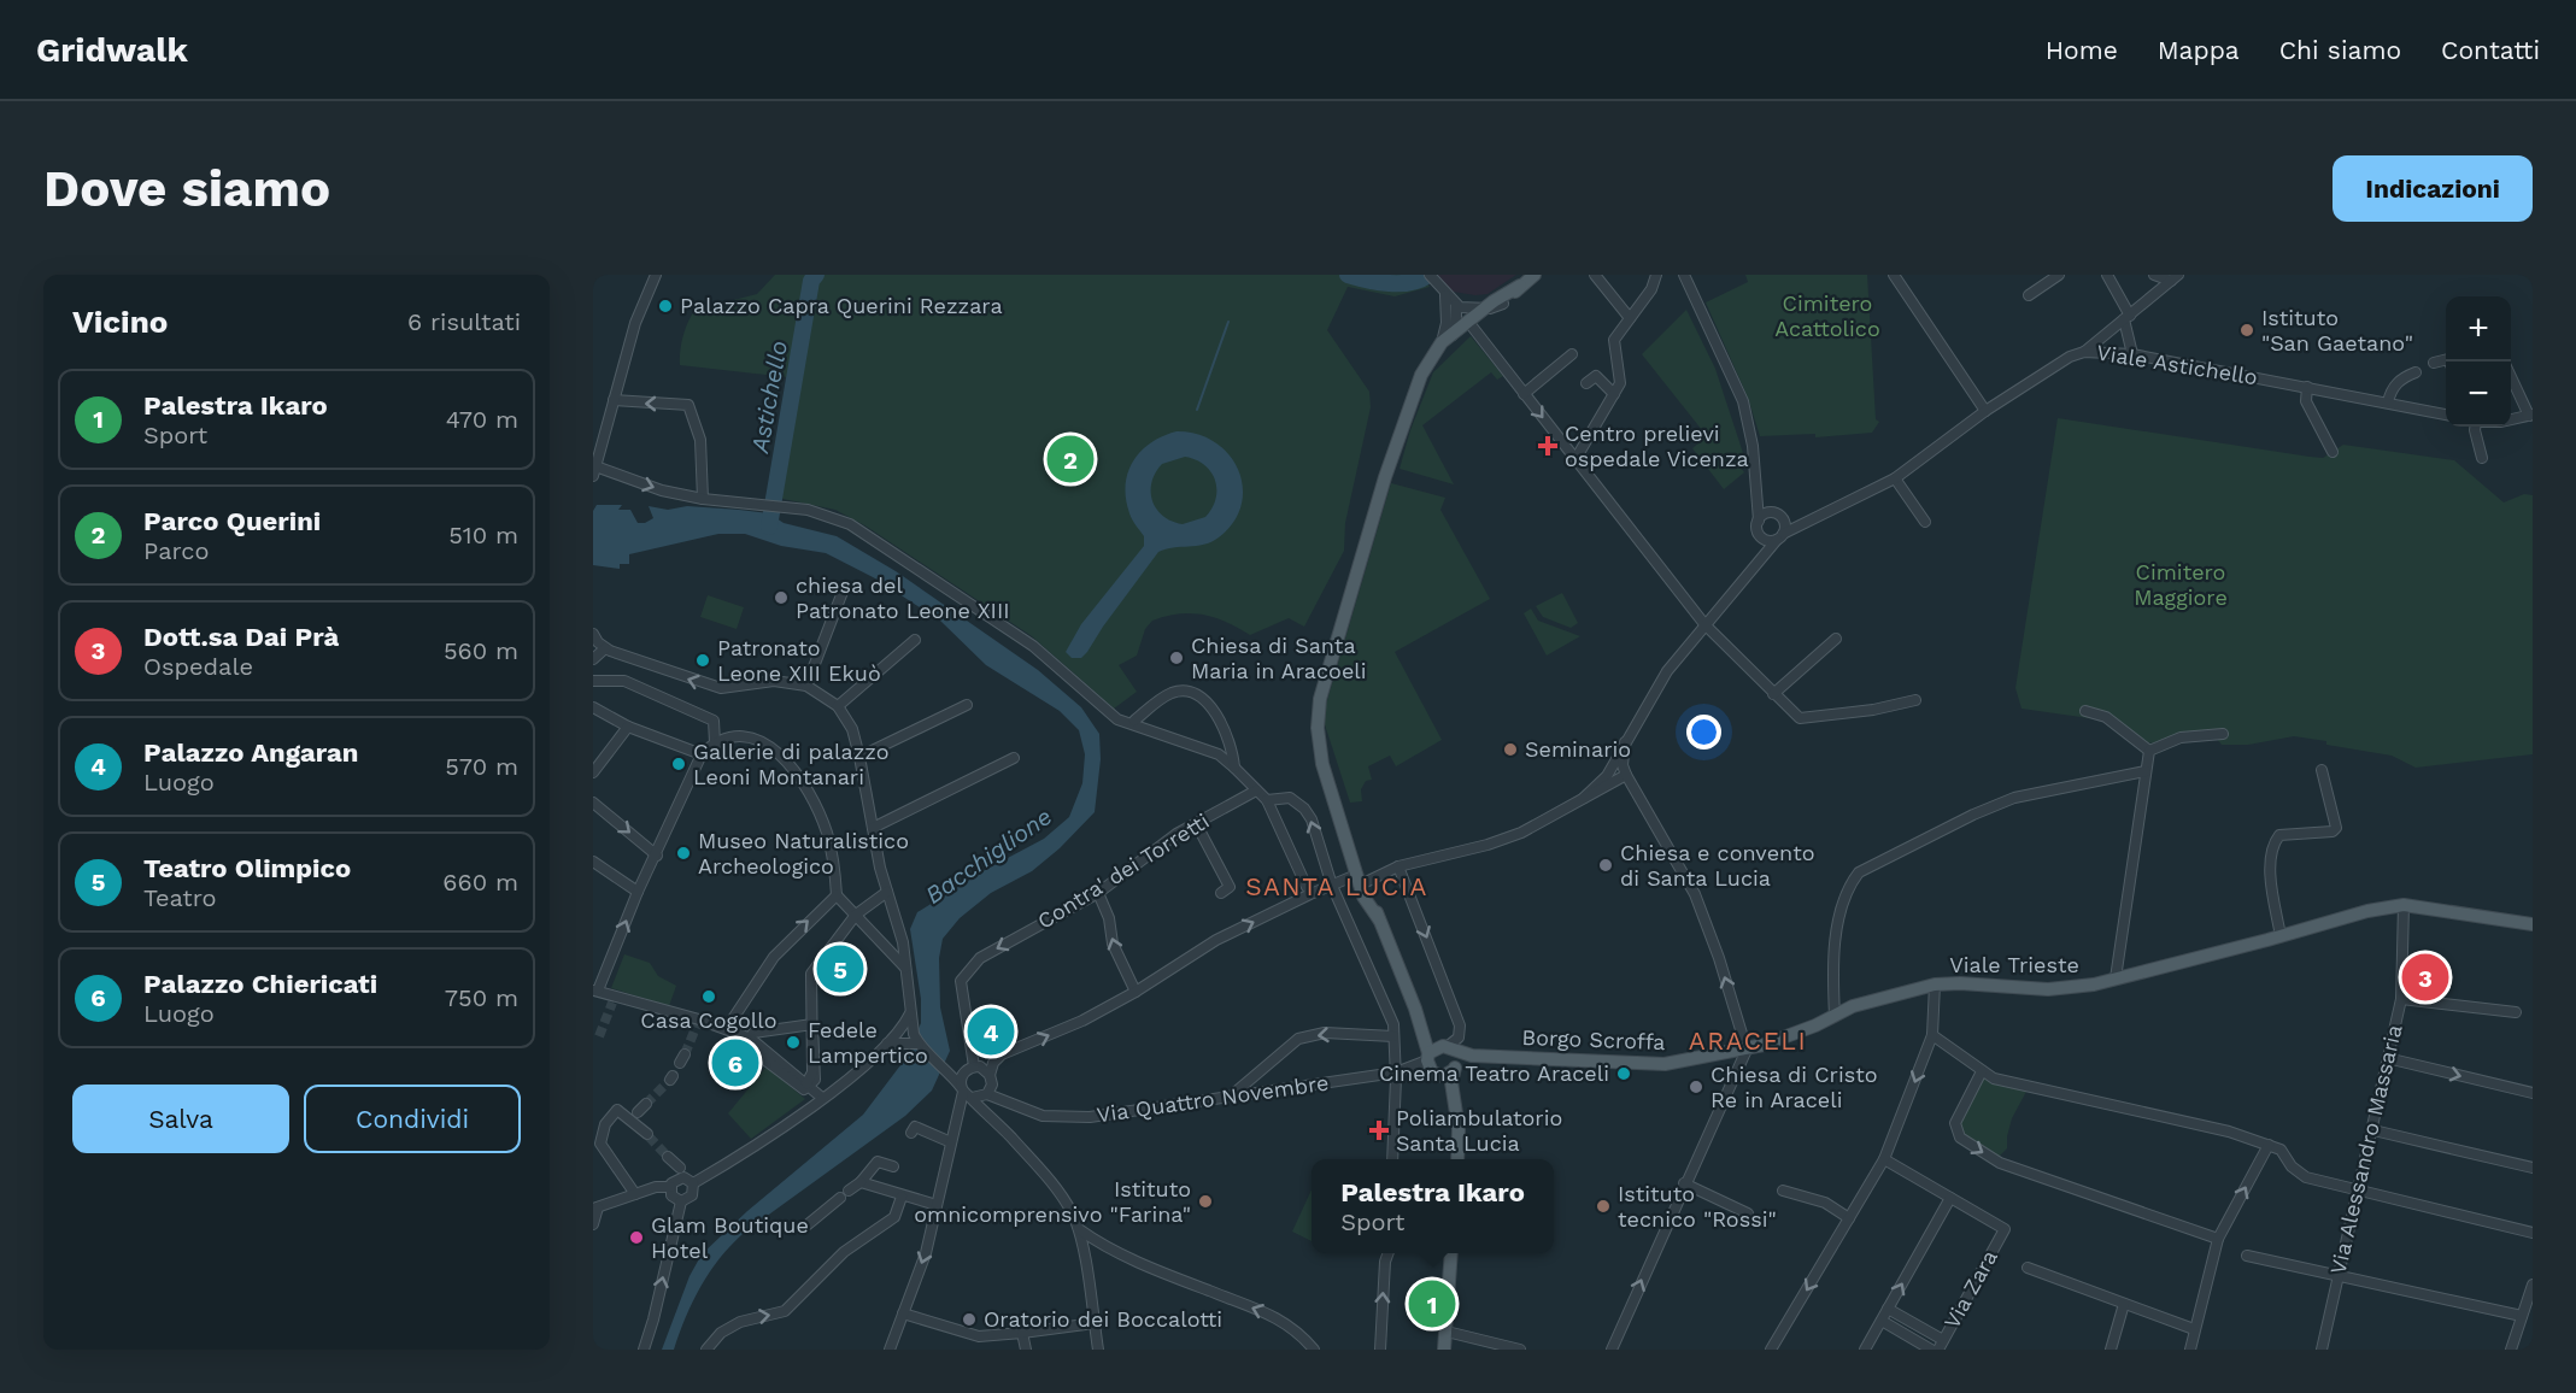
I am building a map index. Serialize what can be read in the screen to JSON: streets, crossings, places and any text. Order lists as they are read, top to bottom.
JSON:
{
  "streets": {
    "main road": ["Viale Trieste", "Borgo Scroffa"],
    "street": [
      "Viale Astichello",
      "Contra' dei Torretti",
      "Via Quattro Novembre",
      "Via Alessandro Massaria",
      "Via Zara"
    ]
  },
  "crossings": [
    ["Contra' dei Torretti", "Via Quattro Novembre"],
    ["Viale Trieste", "Borgo Scroffa"],
    ["Viale Trieste", "Via Alessandro Massaria"]
  ],
  "one_way": ["Contra' dei Torretti"],
  "districts": ["SANTA LUCIA", "ARACELI"],
  "water": ["Astichello", "Bacchiglione"],
  "parks": ["Cimitero Acattolico", "Cimitero Maggiore"],
  "places": {
    "other": [
      "Palazzo Capra Querini Rezzara",
      "Istituto \"San Gaetano\"",
      "chiesa del Patronato Leone XIII",
      "Chiesa di Santa Maria in Aracoeli",
      "Patronato Leone XIII Ekuò",
      "Seminario",
      "Gallerie di palazzo Leoni Montanari",
      "Museo Naturalistico Archeologico",
      "Chiesa e convento di Santa Lucia",
      "Casa Cogollo",
      "Fedele Lampertico",
      "Cinema Teatro Araceli",
      "Chiesa di Cristo Re in Araceli",
      "Istituto omnicomprensivo \"Farina\"",
      "Istituto tecnico \"Rossi\"",
      "Glam Boutique Hotel",
      "Oratorio dei Boccalotti"
    ],
    "health": ["Centro prelievi ospedale Vicenza", "Poliambulatorio Santa Lucia"]
  },
  "page": {
    "header": "Gridwalk",
    "nav": [
      "Home",
      "Mappa",
      "Chi siamo",
      "Contatti"
    ],
    "buttons": [
      "Indicazioni",
      ["Salva", "Condividi"]
    ],
    "title": "Dove siamo",
    "heading": ["Vicino", "6 risultati"],
    "map_buttons": ["+", "−"],
    "list": [
      {
        "mark": "1",
        "name": "Palestra Ikaro",
        "note": "Sport",
        "value": "470 m"
      },
      {
        "mark": "2",
        "name": "Parco Querini",
        "note": "Parco",
        "value": "510 m"
      },
      {
        "mark": "3",
        "name": "Dott.sa Dai Prà",
        "note": "Ospedale",
        "value": "560 m"
      },
      {
        "mark": "4",
        "name": "Palazzo Angaran",
        "note": "Luogo",
        "value": "570 m"
      },
      {
        "mark": "5",
        "name": "Teatro Olimpico",
        "note": "Teatro",
        "value": "660 m"
      },
      {
        "mark": "6",
        "name": "Palazzo Chiericati",
        "note": "Luogo",
        "value": "750 m"
      }
    ],
    "pins": [
      "2",
      "5",
      "3",
      "4",
      "6",
      "1"
    ],
    "popup": ["Palestra Ikaro", "Sport"]
  }
}
